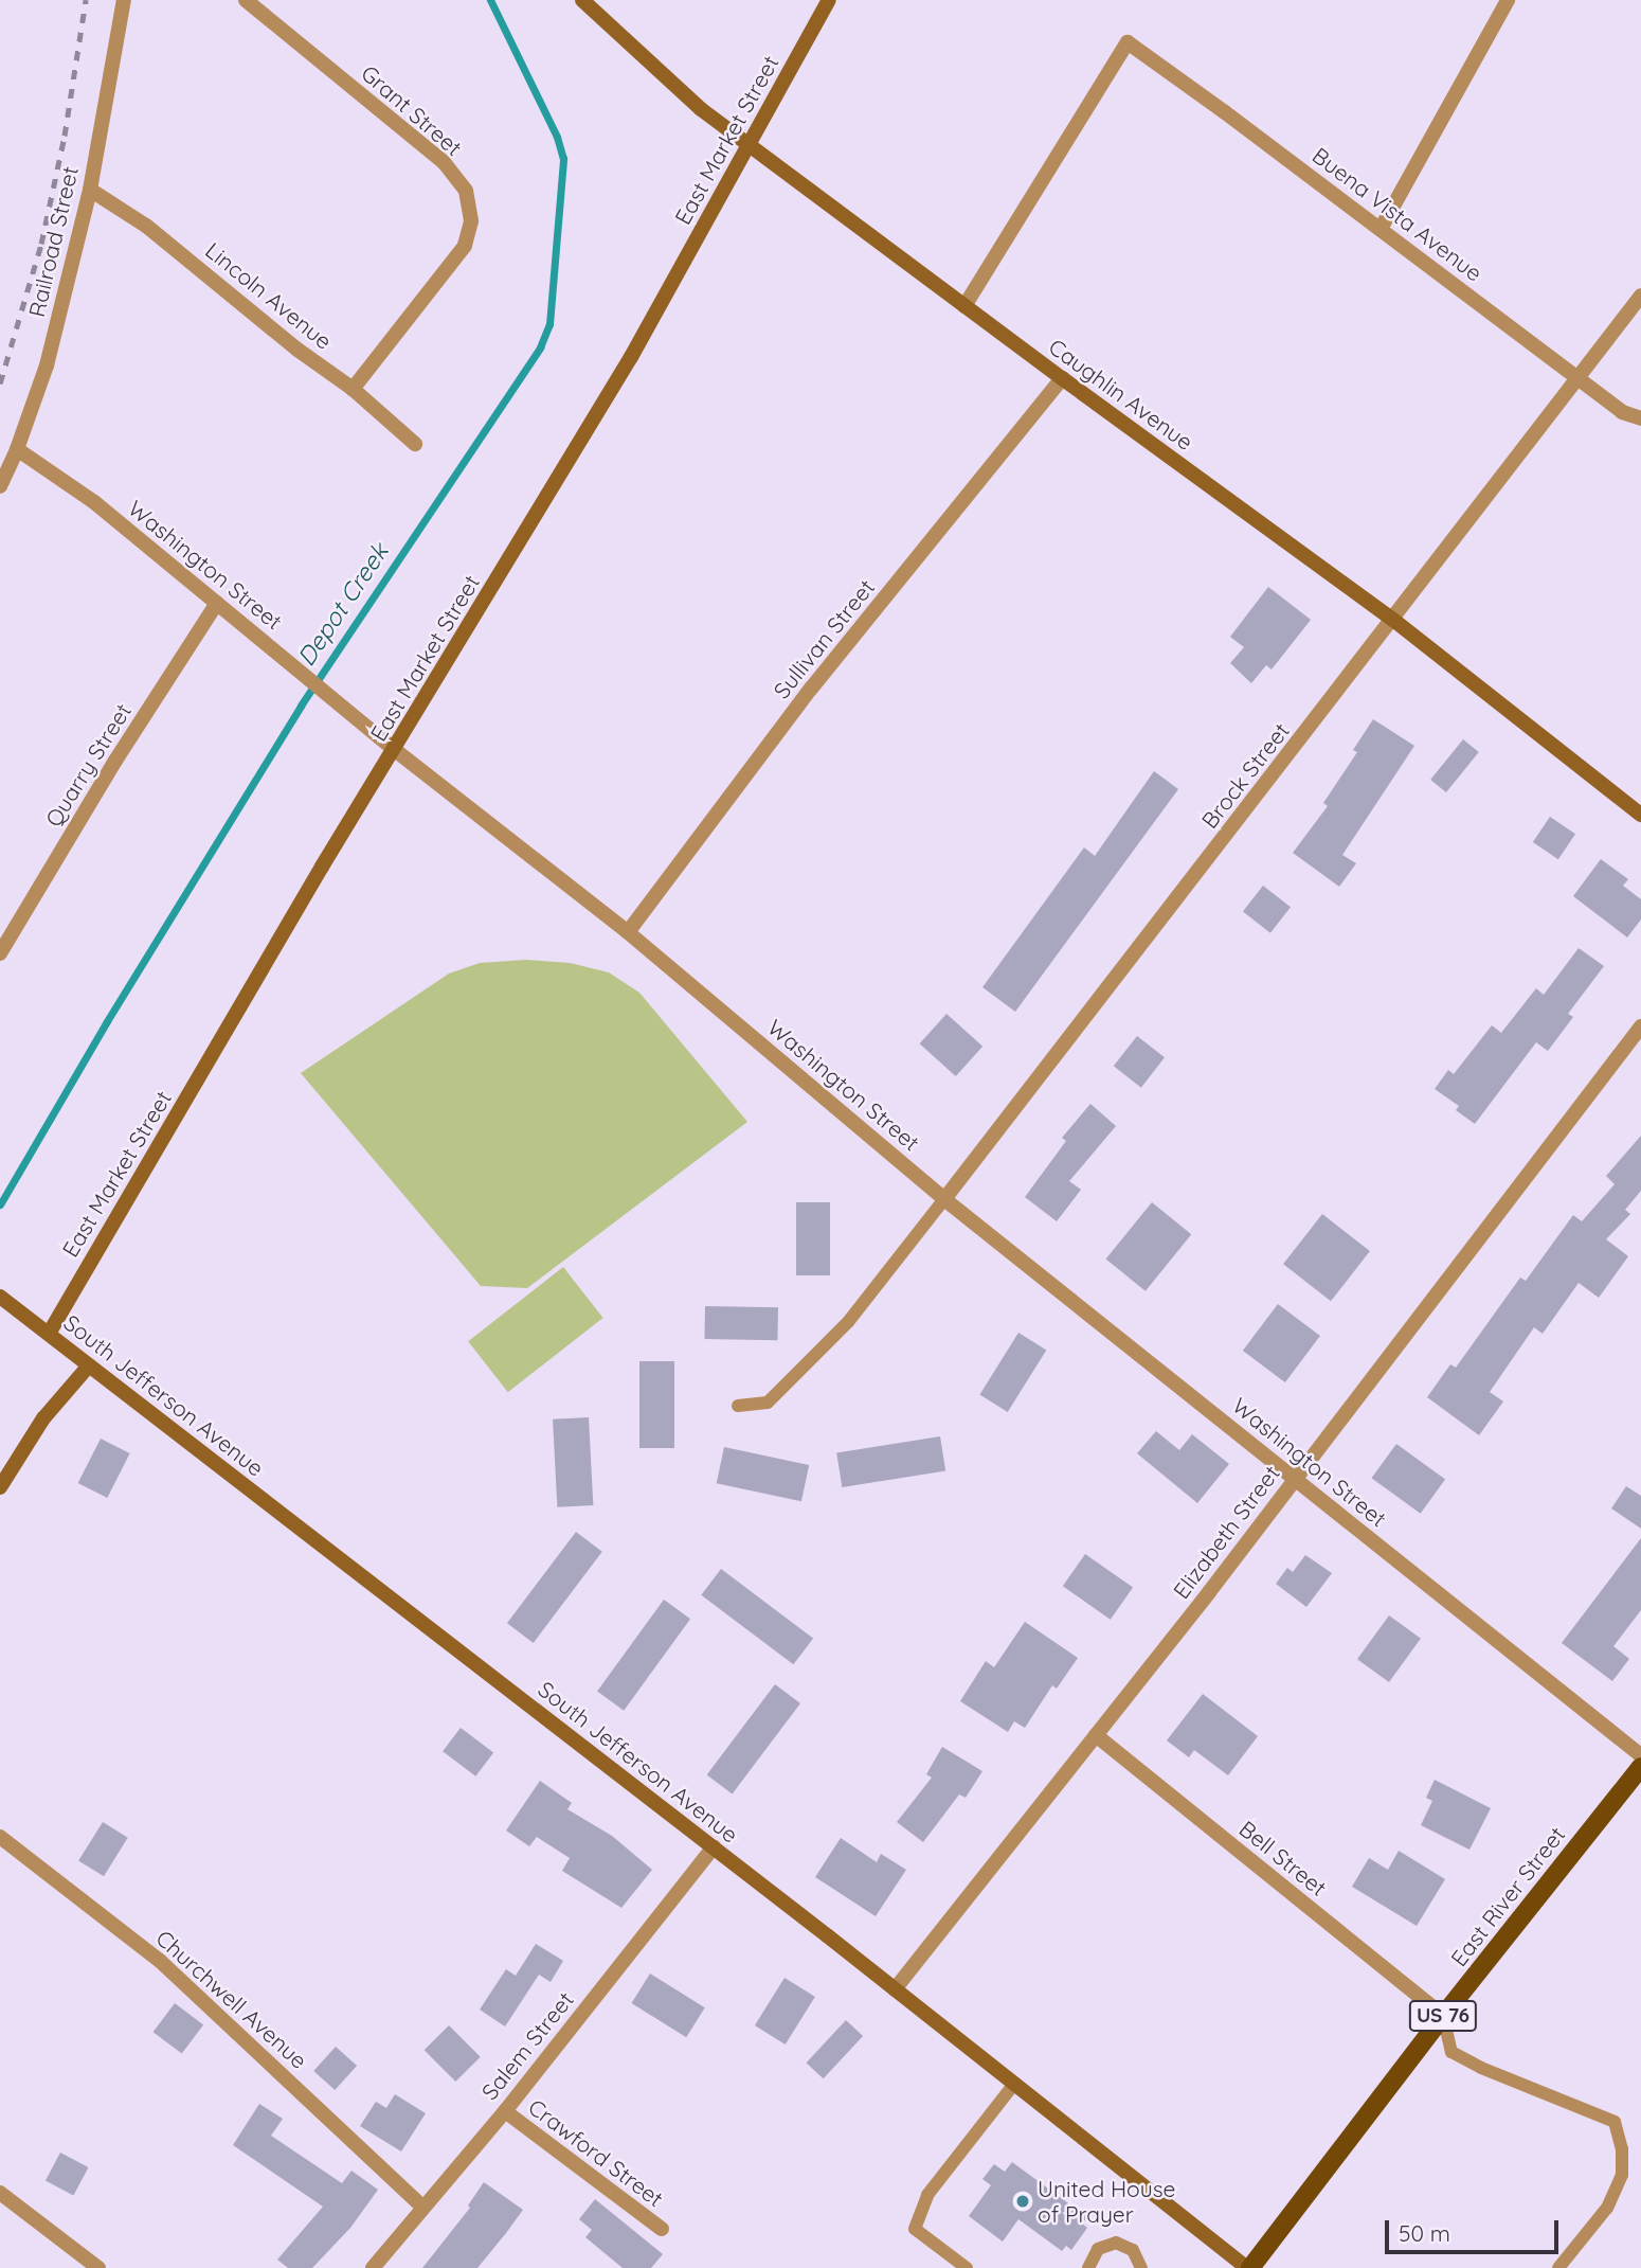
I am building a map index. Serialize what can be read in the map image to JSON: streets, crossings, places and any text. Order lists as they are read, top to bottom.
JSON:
{
  "streets": {
    "main road": ["East River Street", "US 76"],
    "street": [
      "Grant Street",
      "East Market Street",
      "Buena Vista Avenue",
      "Railroad Street",
      "Lincoln Avenue",
      "Caughlin Avenue",
      "Washington Street",
      "Sullivan Street",
      "Quarry Street",
      "Brock Street",
      "South Jefferson Avenue",
      "Elizabeth Street",
      "Bell Street",
      "Churchwell Avenue",
      "Salem Street",
      "Crawford Street"
    ]
  },
  "crossings": [
    ["Grant Street", "Lincoln Avenue"],
    ["East Market Street", "Caughlin Avenue"],
    ["East Market Street", "Washington Street"],
    ["East Market Street", "South Jefferson Avenue"],
    ["Buena Vista Avenue", "Caughlin Avenue"],
    ["Buena Vista Avenue", "Brock Street"],
    ["Railroad Street", "Lincoln Avenue"],
    ["Railroad Street", "Washington Street"],
    ["Caughlin Avenue", "Sullivan Street"],
    ["Caughlin Avenue", "Brock Street"],
    ["Washington Street", "Sullivan Street"],
    ["Washington Street", "Quarry Street"],
    ["Washington Street", "Brock Street"],
    ["Washington Street", "Elizabeth Street"],
    ["South Jefferson Avenue", "Elizabeth Street"],
    ["South Jefferson Avenue", "East River Street"],
    ["South Jefferson Avenue", "Salem Street"],
    ["Elizabeth Street", "Bell Street"],
    ["Bell Street", "East River Street"],
    ["Churchwell Avenue", "Salem Street"],
    ["Salem Street", "Crawford Street"]
  ],
  "water": ["Depot Creek"],
  "places": ["United House of Prayer"],
  "scale_bar": "50 m"
}
